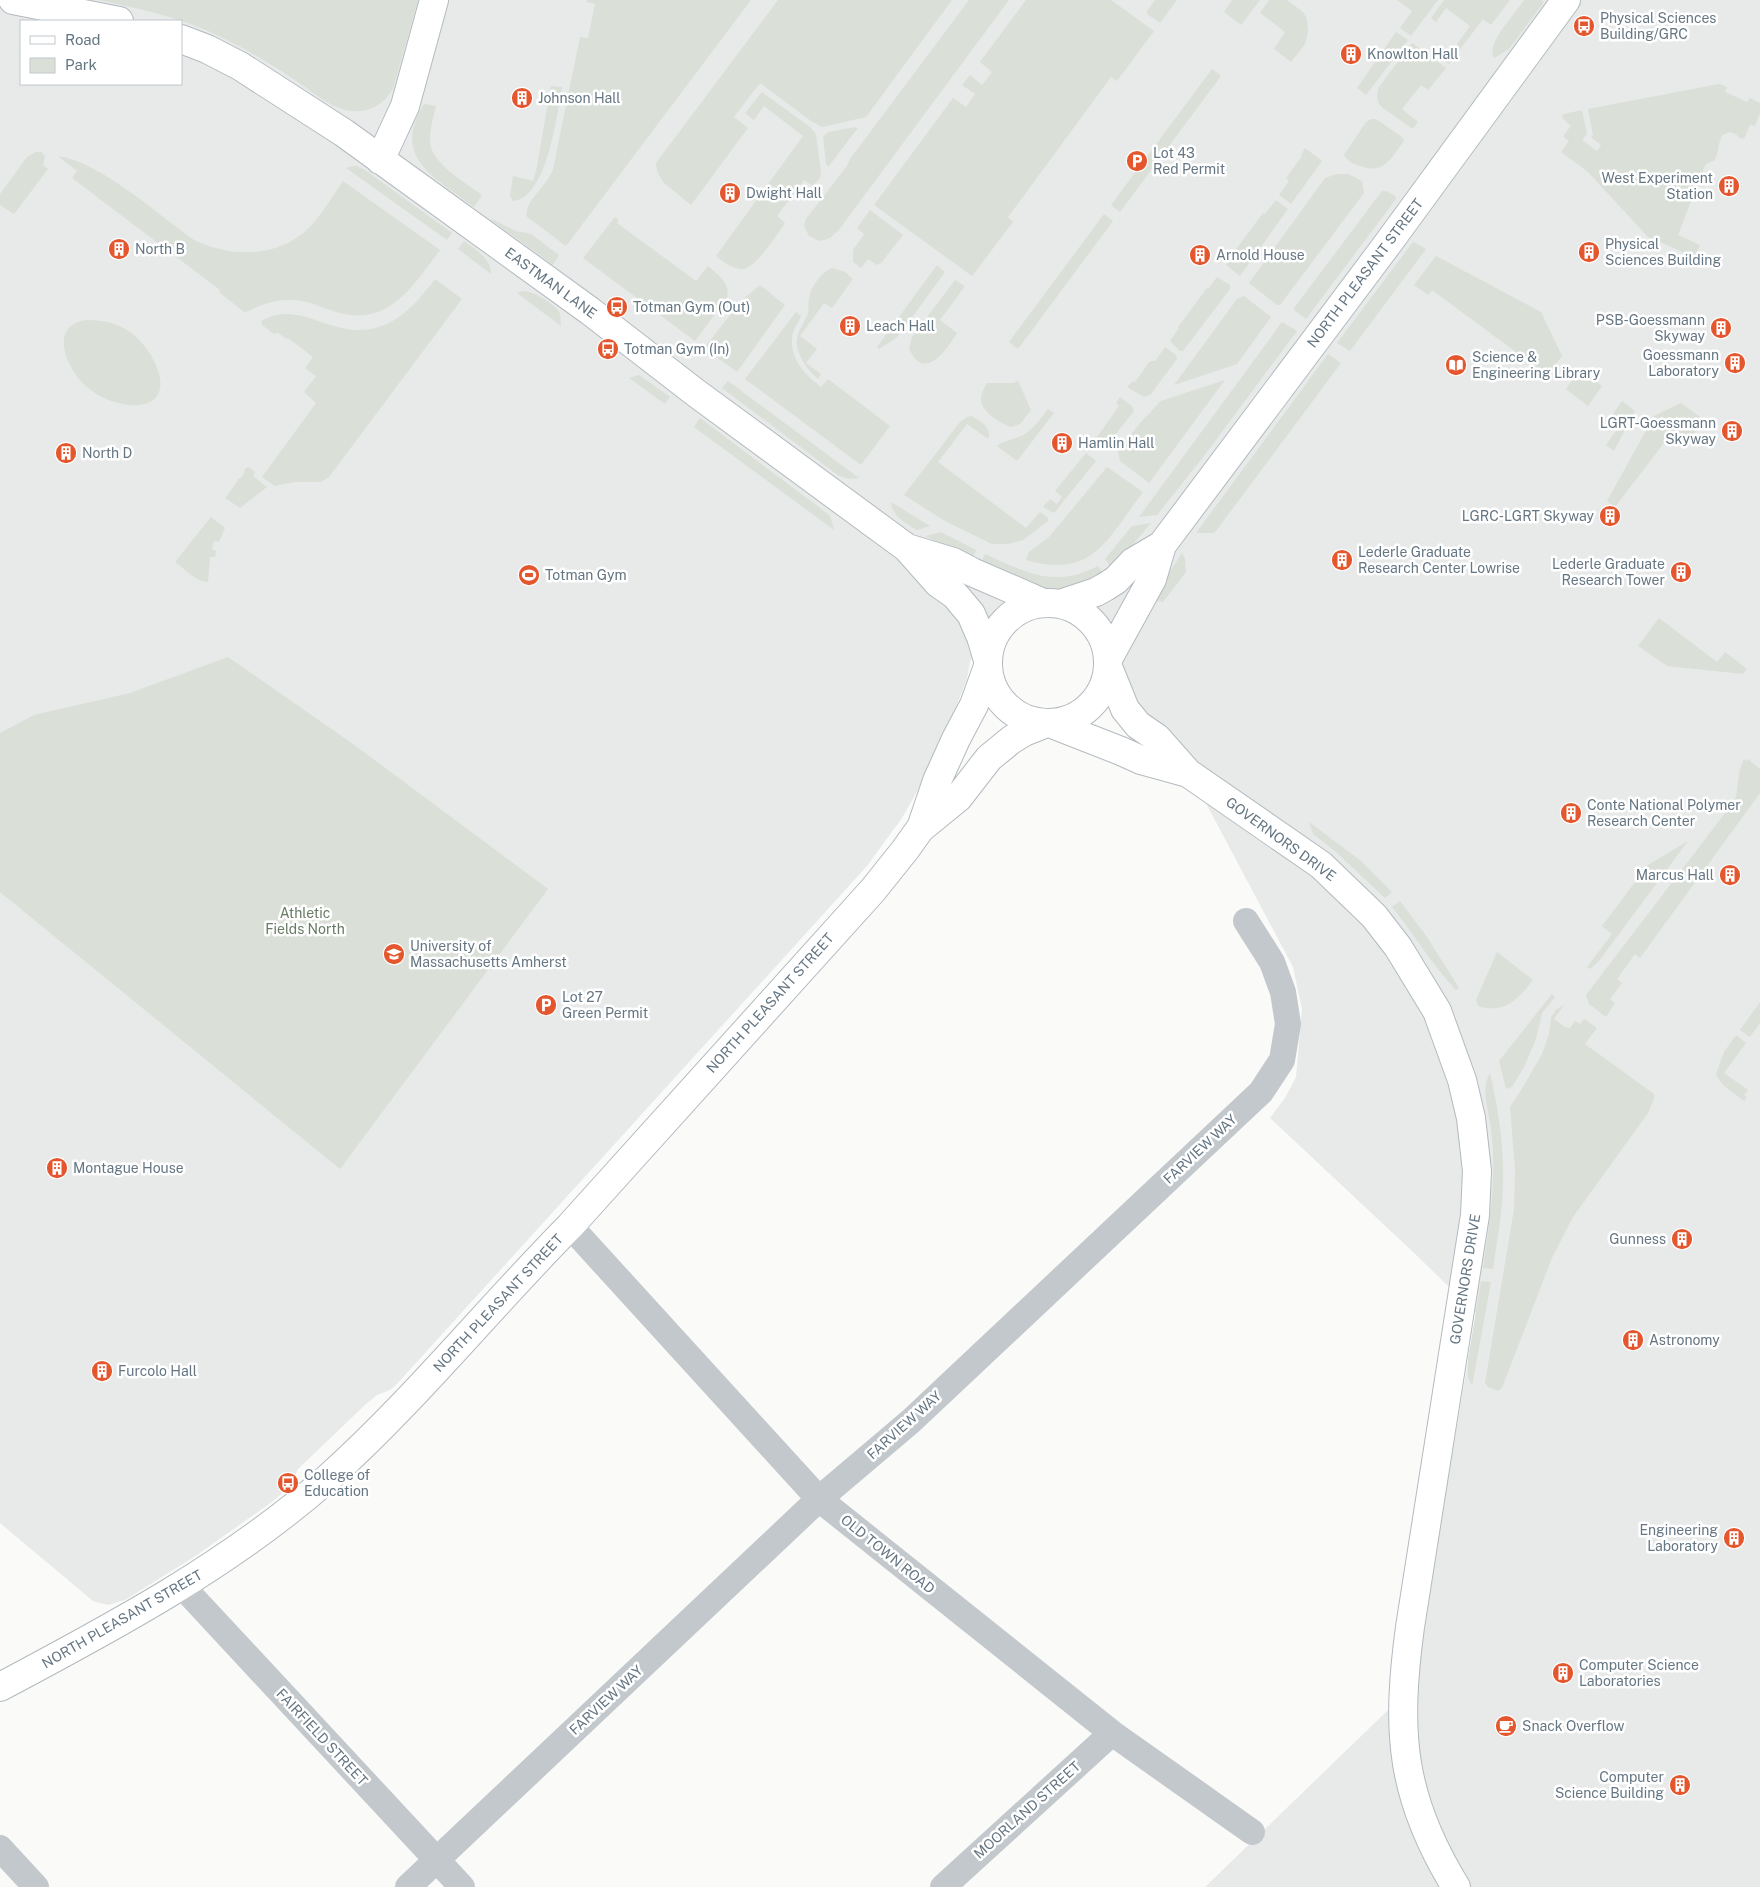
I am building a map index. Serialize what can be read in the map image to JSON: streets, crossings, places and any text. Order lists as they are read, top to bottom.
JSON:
{
  "streets": {
    "main road": ["NORTH PLEASANT STREET", "EASTMAN LANE", "GOVERNORS DRIVE"],
    "street": [
      "FARVIEW WAY",
      "OLD TOWN ROAD",
      "FAIRFIELD STREET",
      "MOORLAND STREET"
    ]
  },
  "crossings": [
    ["NORTH PLEASANT STREET", "EASTMAN LANE"],
    ["NORTH PLEASANT STREET", "GOVERNORS DRIVE"],
    ["NORTH PLEASANT STREET", "OLD TOWN ROAD"],
    ["NORTH PLEASANT STREET", "FAIRFIELD STREET"],
    ["EASTMAN LANE", "GOVERNORS DRIVE"],
    ["FARVIEW WAY", "OLD TOWN ROAD"],
    ["FARVIEW WAY", "FAIRFIELD STREET"],
    ["OLD TOWN ROAD", "MOORLAND STREET"]
  ],
  "parks": ["Athletic Fields North"],
  "places": {
    "bus stop": [
      "Physical Sciences Building/GRC",
      "Totman Gym (Out)",
      "Totman Gym (In)",
      "College of Education"
    ],
    "building": [
      "Knowlton Hall",
      "Johnson Hall",
      "West Experiment Station",
      "Dwight Hall",
      "North B",
      "Physical Sciences Building",
      "Arnold House",
      "Leach Hall",
      "PSB-Goessmann Skyway",
      "Goessmann Laboratory",
      "LGRT-Goessmann Skyway",
      "Hamlin Hall",
      "North D",
      "LGRC-LGRT Skyway",
      "Lederle Graduate Research Center Lowrise",
      "Lederle Graduate Research Tower",
      "Conte National Polymer Research Center",
      "Marcus Hall",
      "Montague House",
      "Gunness",
      "Astronomy",
      "Furcolo Hall",
      "Engineering Laboratory",
      "Computer Science Laboratories",
      "Computer Science Building"
    ],
    "parking": ["Lot 43 Red Permit", "Lot 27 Green Permit"],
    "library": ["Science & Engineering Library"],
    "sports": ["Totman Gym"],
    "school or university": ["University of Massachusetts Amherst"],
    "cafe": ["Snack Overflow"]
  },
  "legend": ["Road", "Park"]
}
